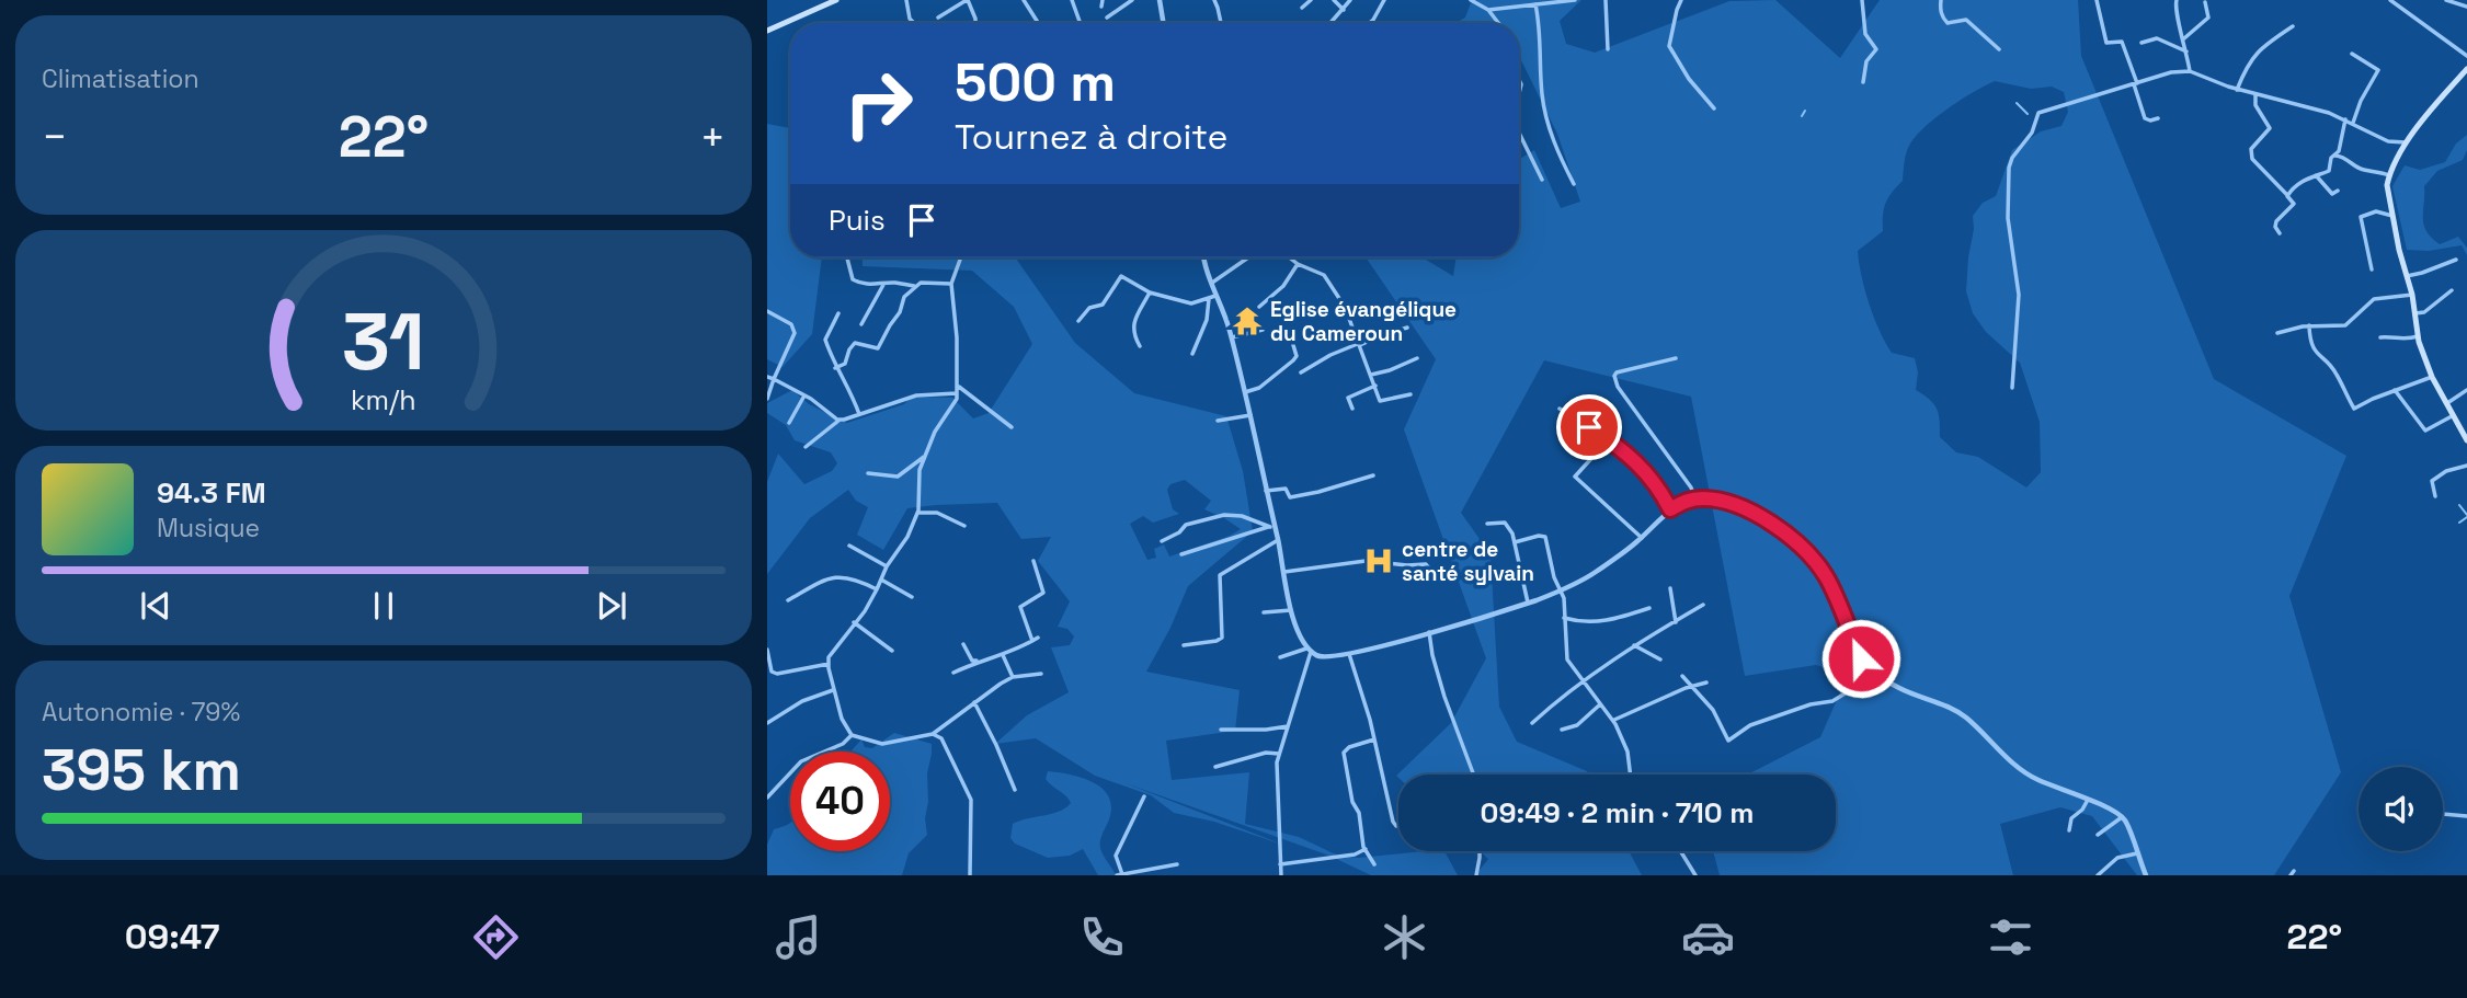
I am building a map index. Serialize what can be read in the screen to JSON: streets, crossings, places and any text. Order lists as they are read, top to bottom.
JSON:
{
  "places": {
    "temple": ["Eglise évangélique du Cameroun"],
    "hospital": ["centre de santé sylvain"]
  },
  "page": {
    "tile": [
      "Climatisation",
      ["Autonomie · 79%", "395 km"]
    ],
    "turn": ["500 m", "Tournez à droite"],
    "heat": ["−", "22°", "+"],
    "then": "Puis",
    "song": ["94.3 FM", "Musique"],
    "limit": "40",
    "trip": "09:49 · 2 min · 710 m",
    "tabs": ["09:47", "22°"],
    "gauge": ["31", "km/h"]
  }
}
